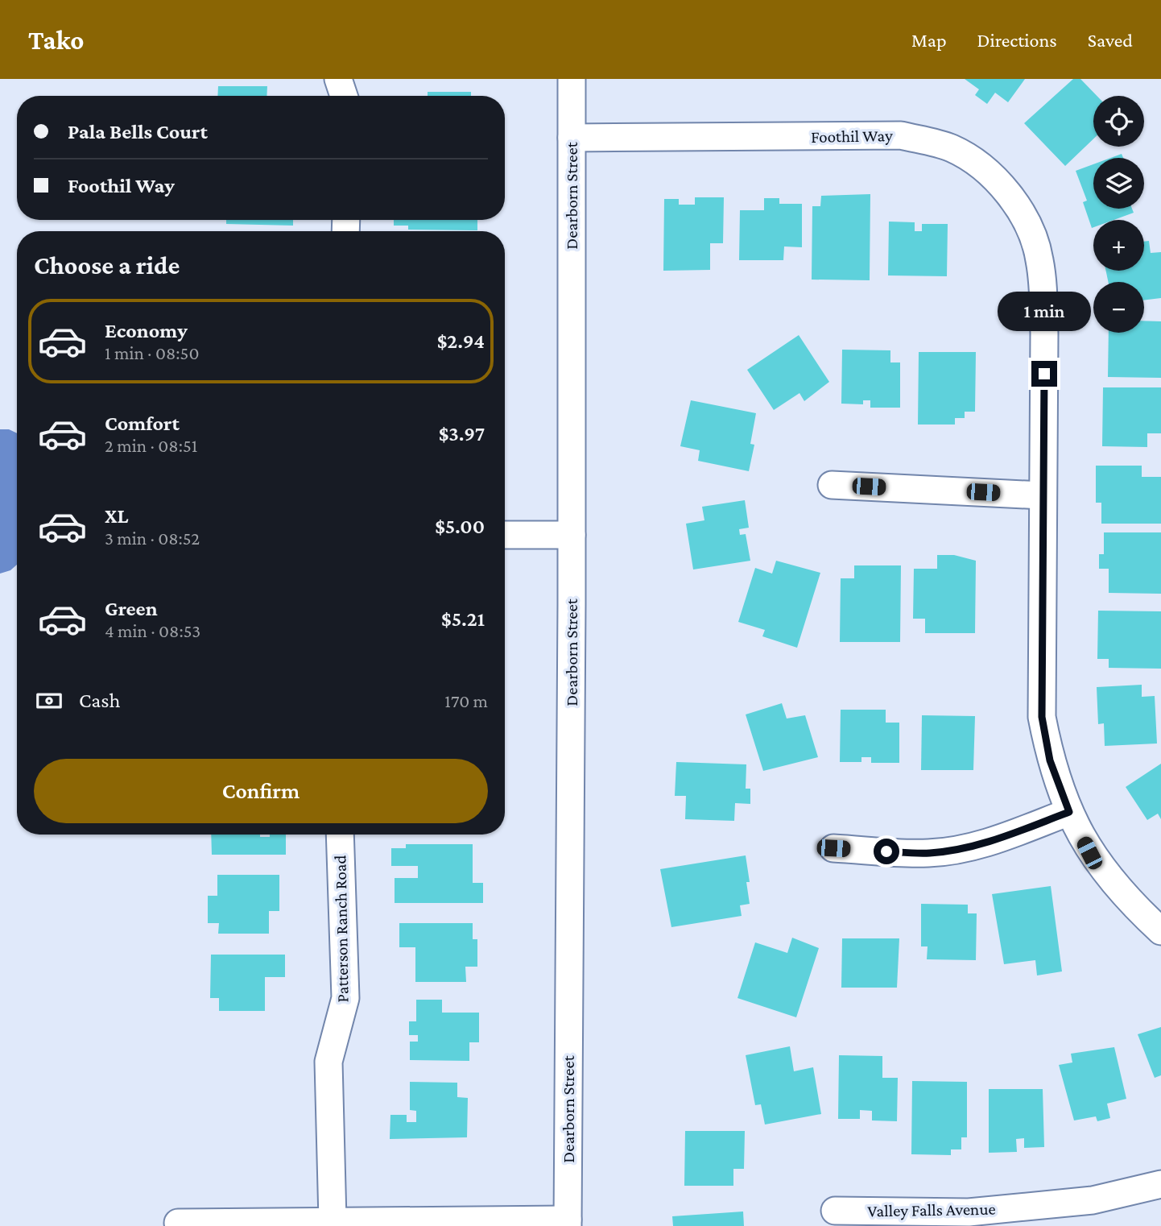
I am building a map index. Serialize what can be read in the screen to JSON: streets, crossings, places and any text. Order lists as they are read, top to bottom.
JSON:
{
  "streets": {
    "street": [
      "Foothil Way",
      "Dearborn Street",
      "Patterson Ranch Road",
      "Valley Falls Avenue"
    ]
  },
  "crossings": [
    ["Foothil Way", "Dearborn Street"]
  ],
  "page": {
    "header": "Tako",
    "nav": ["Map", "Directions", "Saved"],
    "map_buttons": ["+", "−"],
    "banner": ["Pala Bells Court", "Foothil Way"],
    "heading": "Choose a ride",
    "bubble": "1 min",
    "list": [
      {
        "name": "Economy",
        "note": "1 min · 08:50",
        "value": "$2.94"
      },
      {
        "name": "Comfort",
        "note": "2 min · 08:51",
        "value": "$3.97"
      },
      {
        "name": "XL",
        "note": "3 min · 08:52",
        "value": "$5.00"
      },
      {
        "name": "Green",
        "note": "4 min · 08:53",
        "value": "$5.21"
      }
    ],
    "pay": ["Cash", "170 m"],
    "buttons": "Confirm"
  }
}
